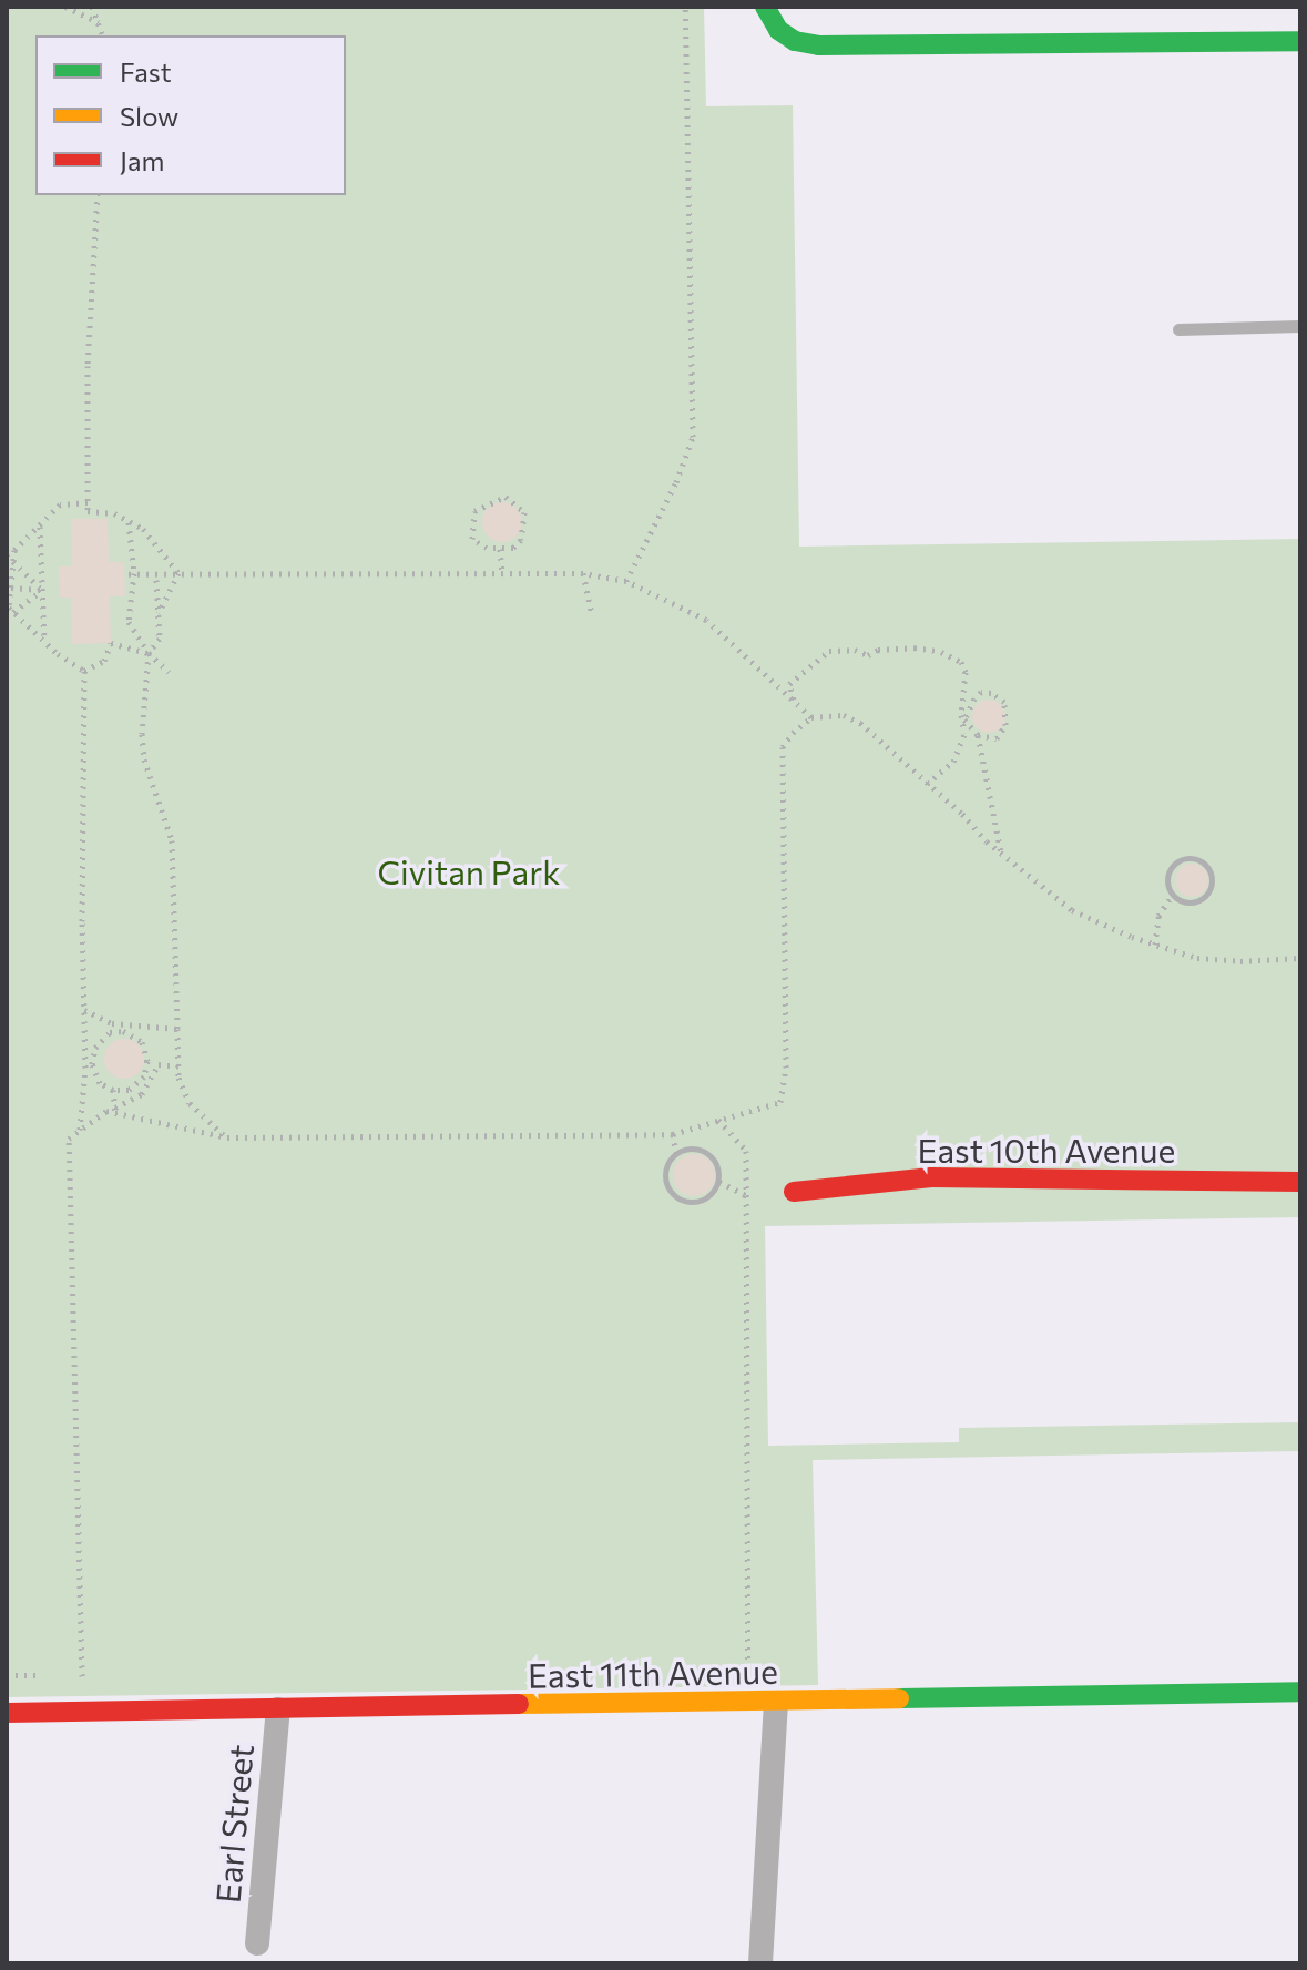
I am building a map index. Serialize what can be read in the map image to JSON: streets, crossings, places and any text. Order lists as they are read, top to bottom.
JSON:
{
  "streets": {
    "street": ["East 10th Avenue", "East 11th Avenue", "Earl Street"]
  },
  "crossings": [
    ["East 11th Avenue", "Earl Street"]
  ],
  "parks": ["Civitan Park"],
  "legend": ["Fast", "Slow", "Jam"]
}
